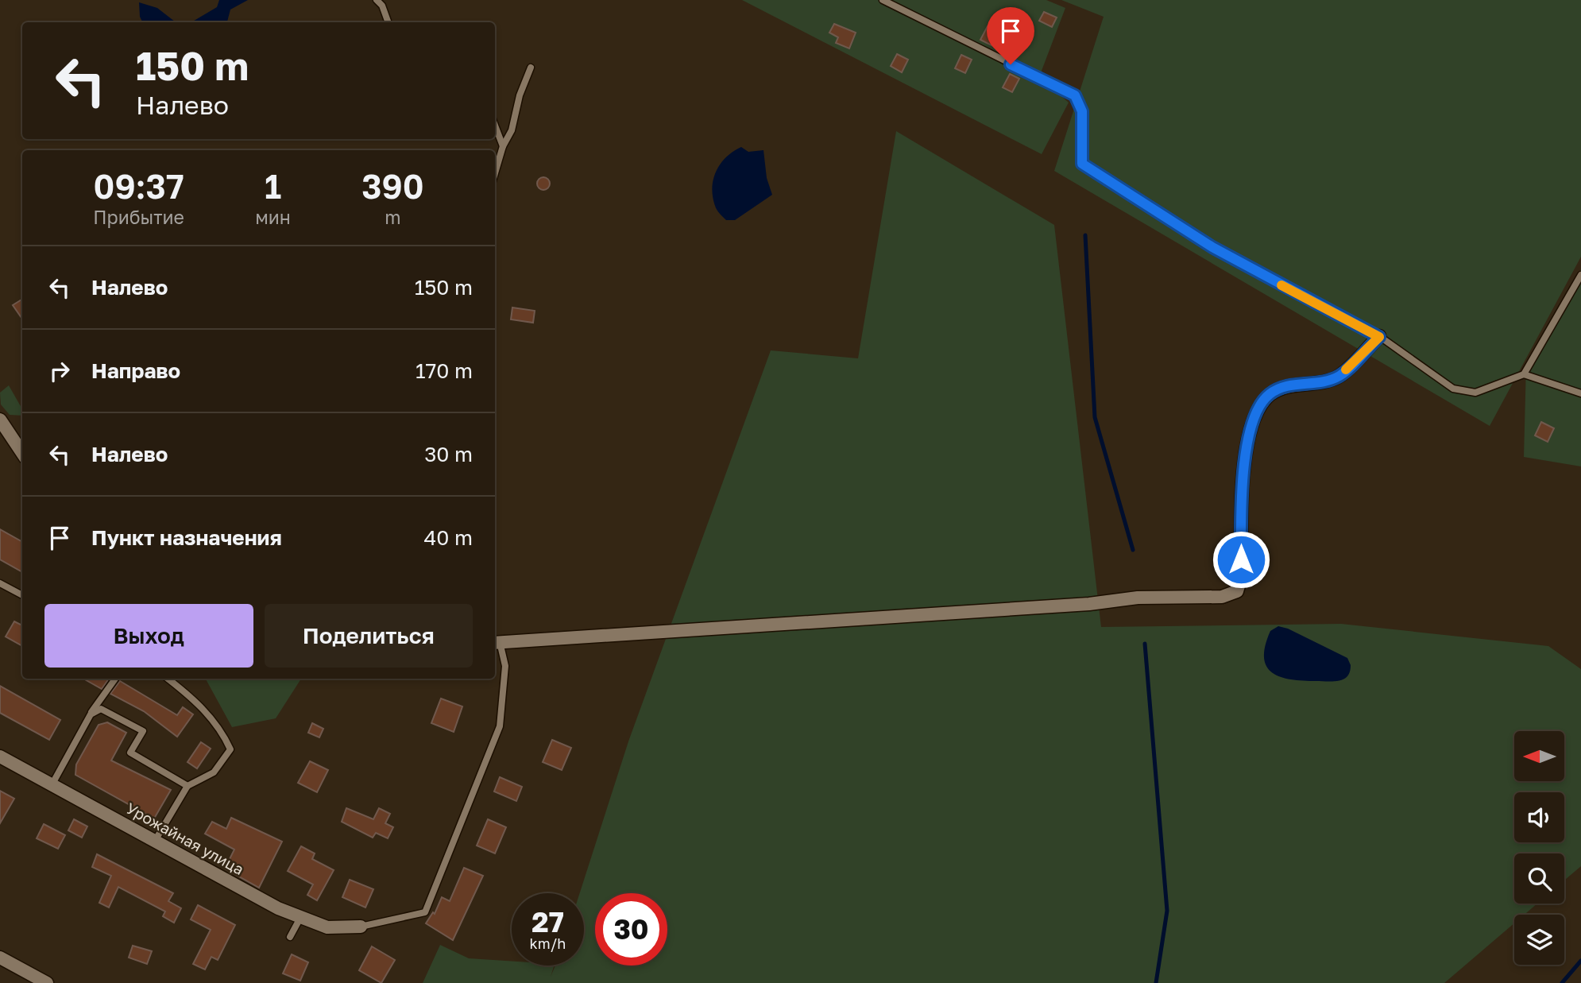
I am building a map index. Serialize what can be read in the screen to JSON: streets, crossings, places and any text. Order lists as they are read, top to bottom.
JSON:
{
  "streets": {
    "street": ["Урожайная улица"]
  },
  "north": "left",
  "page": {
    "turn": ["150 m", "Налево"],
    "eta": [
      "09:37",
      "Прибытие",
      "1",
      "мин",
      "390",
      "m"
    ],
    "list": [
      {
        "name": "Налево",
        "value": "150 m"
      },
      {
        "name": "Направо",
        "value": "170 m"
      },
      {
        "name": "Налево",
        "value": "30 m"
      },
      {
        "name": "Пункт назначения",
        "value": "40 m"
      }
    ],
    "buttons": ["Выход", "Поделиться"],
    "speed": "27 km/h",
    "limit": "30"
  }
}
